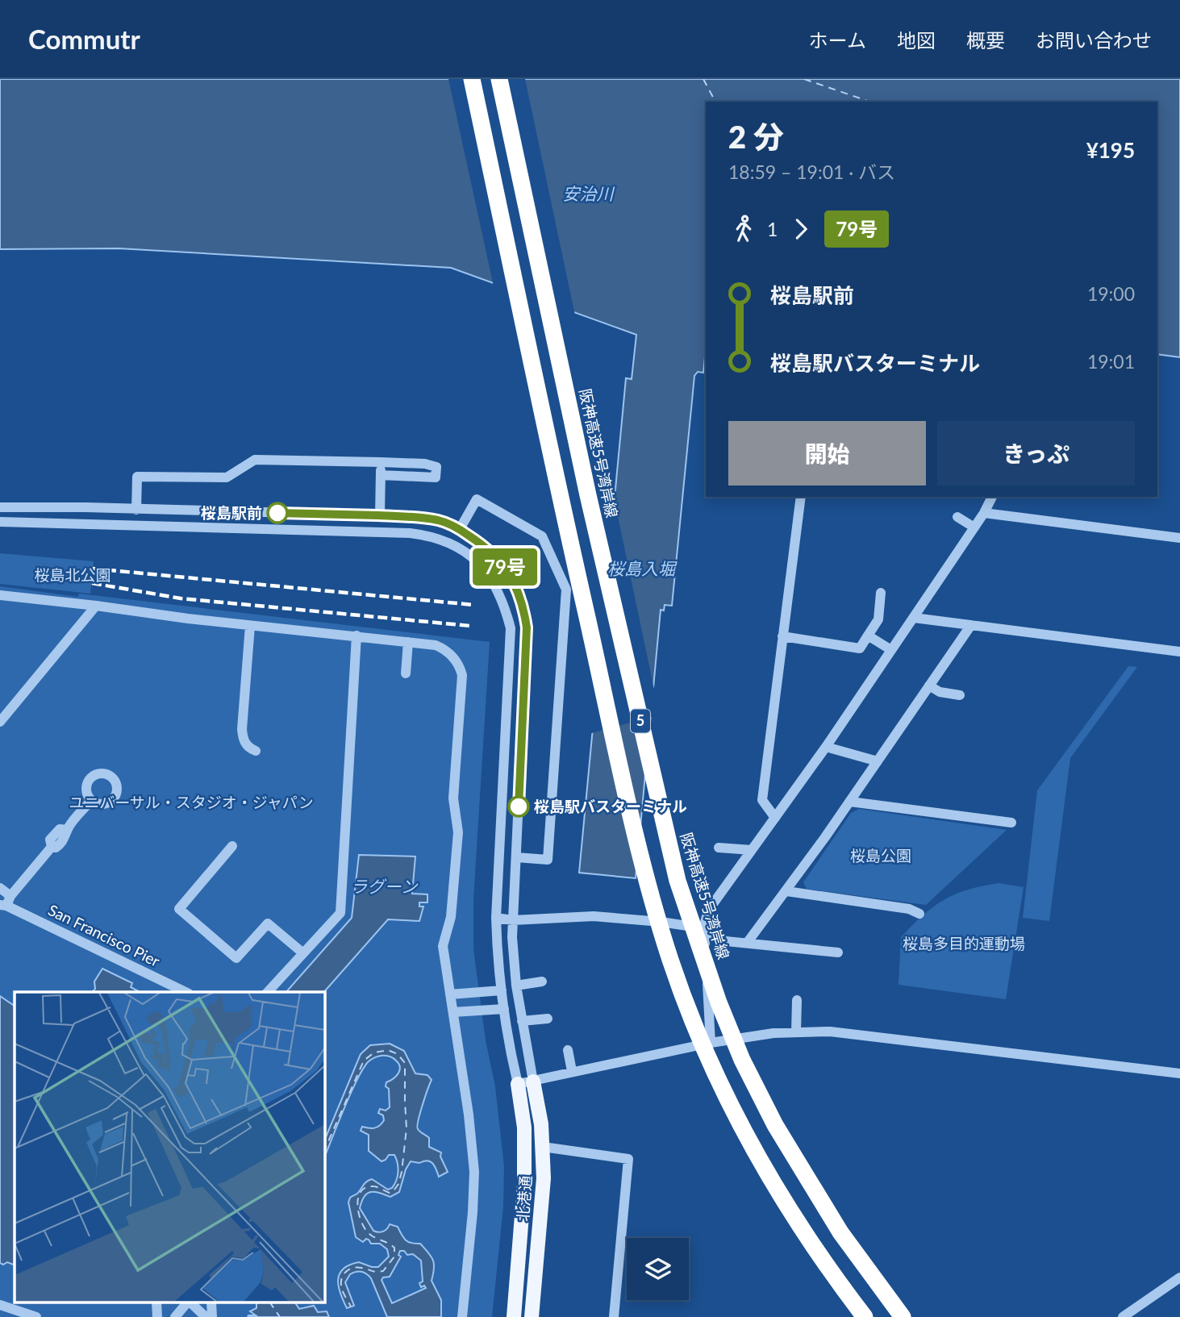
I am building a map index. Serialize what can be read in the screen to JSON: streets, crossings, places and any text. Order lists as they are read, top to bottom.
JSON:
{
  "streets": {
    "highway": ["阪神高速5号湾岸線", "5"],
    "main road": ["北港通"],
    "street": ["San Francisco Pier"]
  },
  "water": ["安治川", "桜島入堀", "ラグーン"],
  "parks": [
    "桜島北公園",
    "ユニバーサル・スタジオ・ジャパン",
    "桜島公園",
    "桜島多目的運動場"
  ],
  "places": ["桜島駅前", "桜島駅バスターミナル"],
  "lines": ["bus line 79号"],
  "page": {
    "header": "Commutr",
    "nav": [
      "ホーム",
      "地図",
      "概要",
      "お問い合わせ"
    ],
    "on_map": "79号",
    "heading": ["2 分", "18:59 – 19:01 · バス", "¥195"],
    "legs": ["1", "79号"],
    "list": [
      {
        "name": "桜島駅前",
        "value": "19:00"
      },
      {
        "name": "桜島駅バスターミナル",
        "value": "19:01"
      }
    ],
    "buttons": ["開始", "きっぷ"]
  }
}
